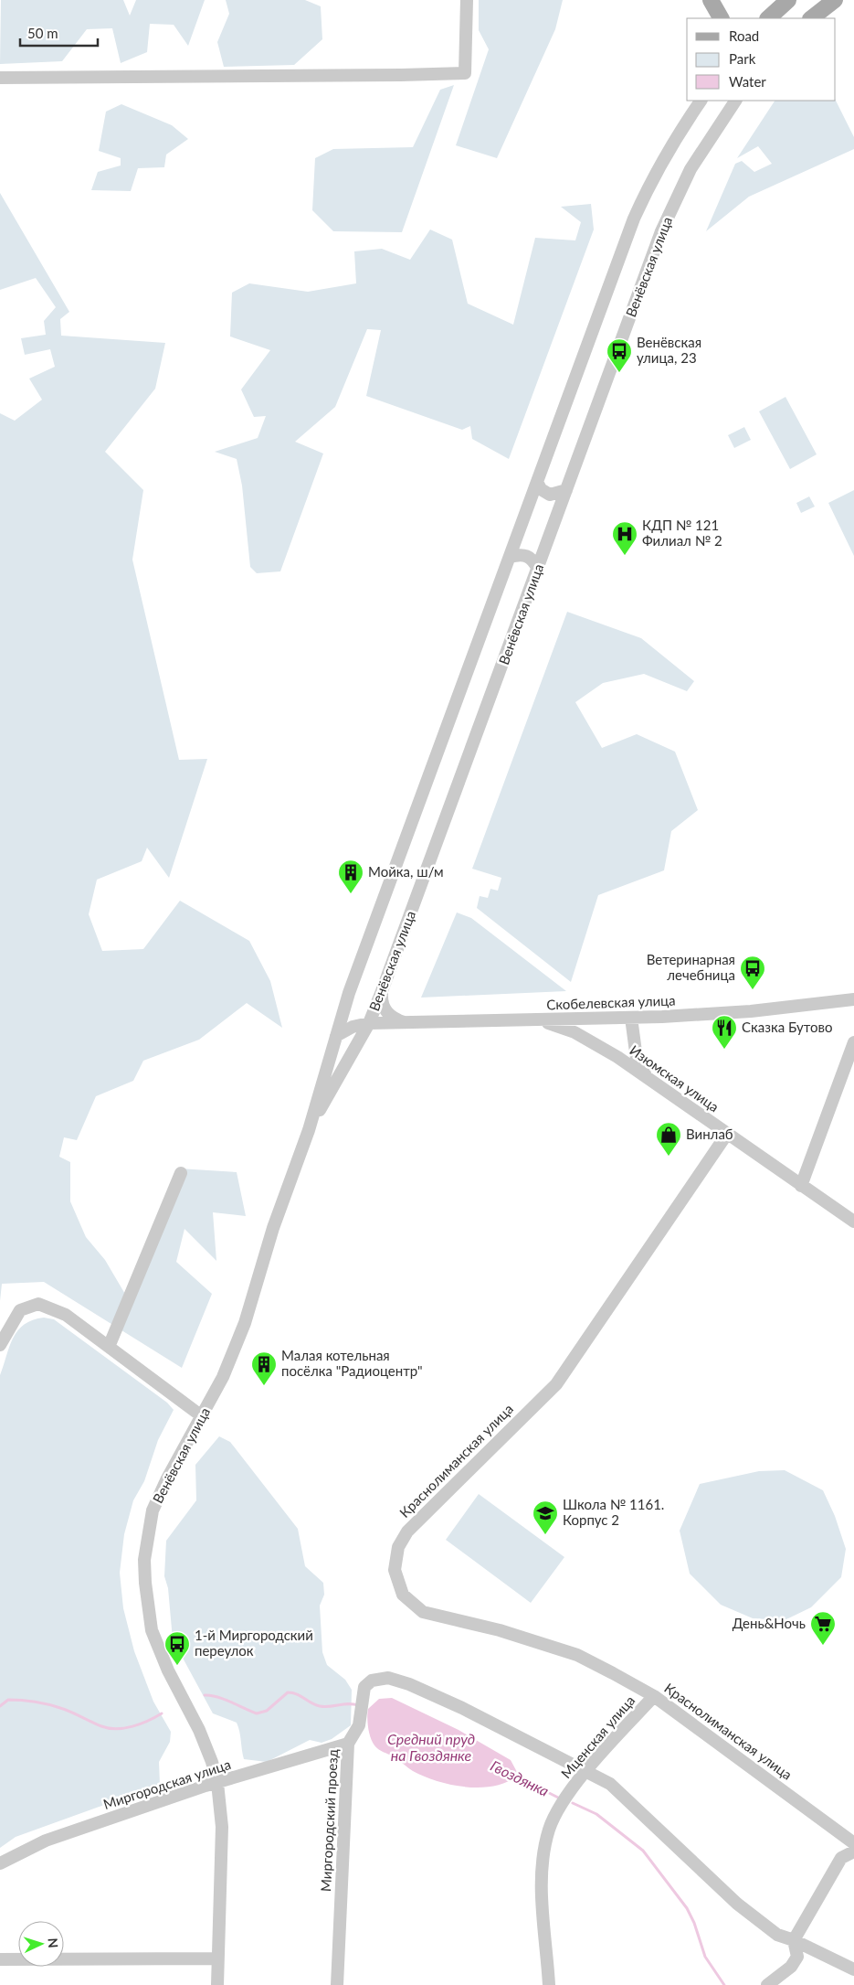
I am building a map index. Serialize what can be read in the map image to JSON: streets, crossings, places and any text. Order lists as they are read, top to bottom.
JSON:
{
  "streets": {
    "street": [
      "Венёвская улица",
      "Скобелевская улица",
      "Изюмская улица",
      "Краснолиманская улица",
      "Мценская улица",
      "Миргородская улица",
      "Миргородский проезд"
    ]
  },
  "crossings": [
    ["Венёвская улица", "Скобелевская улица"],
    ["Венёвская улица", "Миргородская улица"],
    ["Скобелевская улица", "Изюмская улица"],
    ["Изюмская улица", "Краснолиманская улица"],
    ["Краснолиманская улица", "Мценская улица"],
    ["Мценская улица", "Миргородский проезд"],
    ["Миргородская улица", "Миргородский проезд"]
  ],
  "water": ["Средний пруд на Гвоздянке", "Гвоздянка"],
  "places": {
    "bus stop": ["Венёвская улица, 23", "Ветеринарная лечебница", "1-й Миргородский переулок"],
    "hospital": ["КДП № 121 Филиал № 2"],
    "building": ["Мойка, ш/м", "Малая котельная посёлка \"Радиоцентр\""],
    "restaurant": ["Сказка Бутово"],
    "shop": ["Винлаб"],
    "school or university": ["Школа № 1161. Корпус 2"],
    "supermarket": ["День&Ночь"]
  },
  "legend": ["Road", "Park", "Water"],
  "scale_bar": "50 m",
  "north": "right"
}
